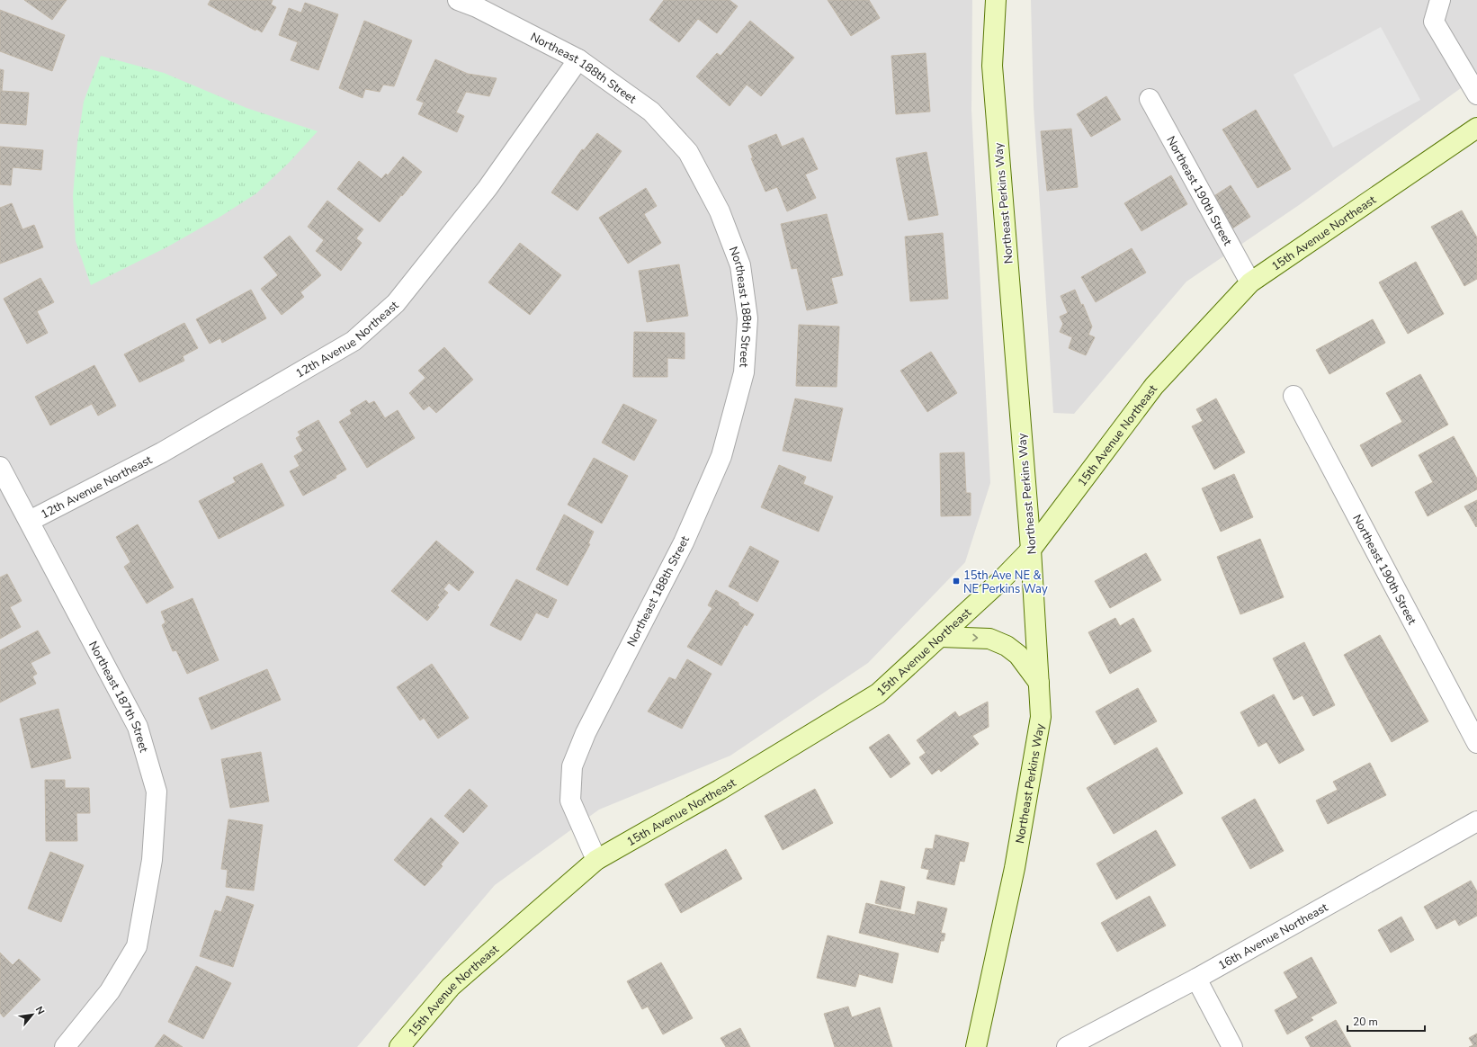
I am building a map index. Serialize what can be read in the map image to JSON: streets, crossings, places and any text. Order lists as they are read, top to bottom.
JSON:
{
  "streets": {
    "main road": ["Northeast Perkins Way", "15th Avenue Northeast"],
    "street": [
      "Northeast 188th Street",
      "Northeast 190th Street",
      "12th Avenue Northeast",
      "Northeast 187th Street",
      "16th Avenue Northeast"
    ]
  },
  "crossings": [
    ["Northeast 188th Street", "15th Avenue Northeast"],
    ["Northeast 188th Street", "12th Avenue Northeast"],
    ["Northeast 190th Street", "15th Avenue Northeast"],
    ["Northeast Perkins Way", "15th Avenue Northeast"],
    ["12th Avenue Northeast", "Northeast 187th Street"]
  ],
  "places": {
    "transit": ["15th Ave NE & NE Perkins Way"]
  },
  "scale_bar": "20 m",
  "north": "top right"
}
